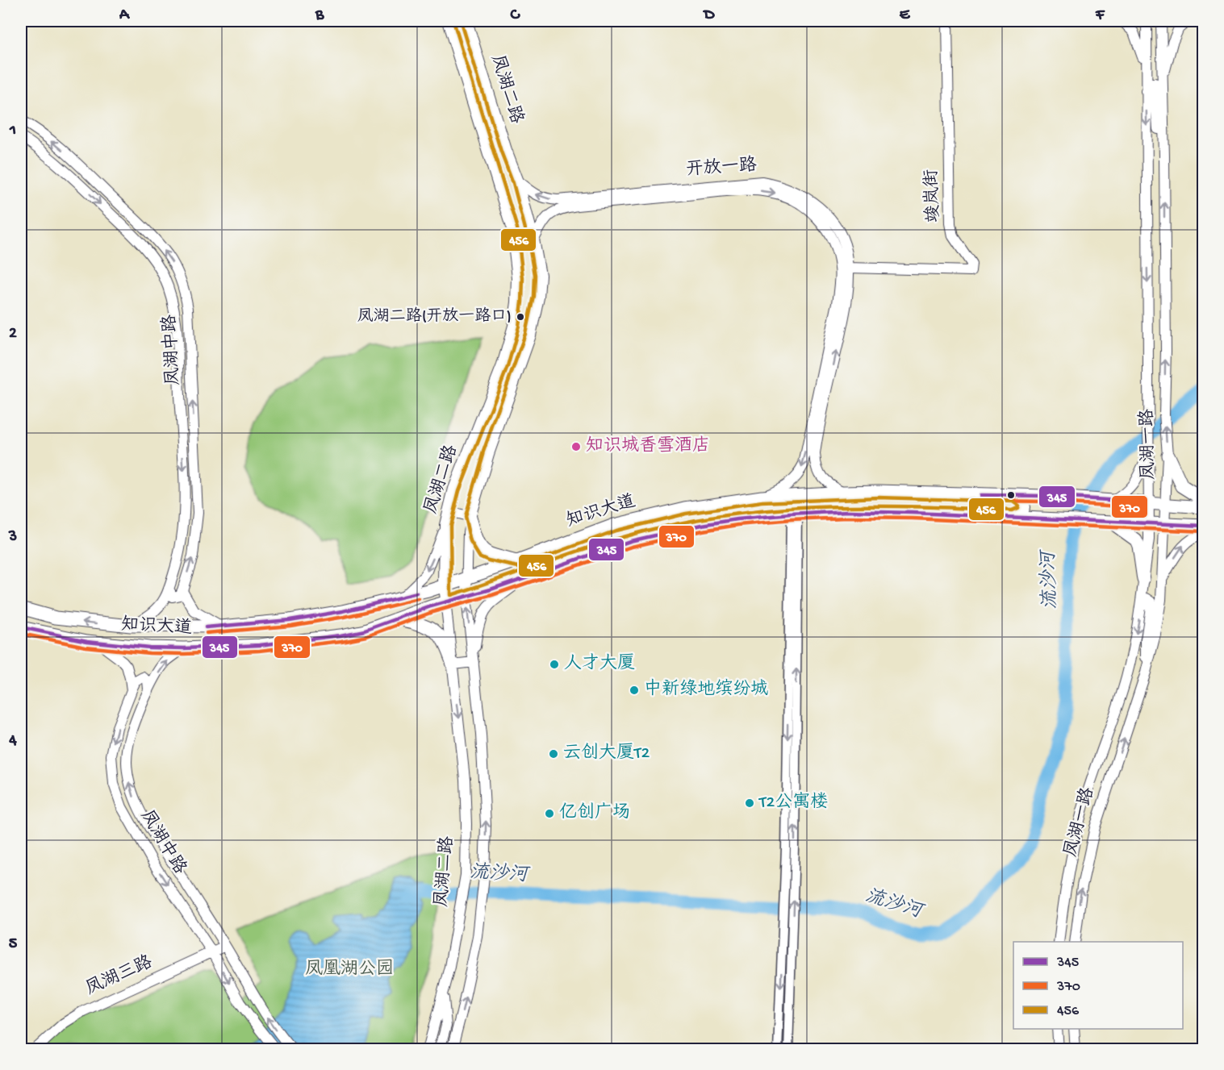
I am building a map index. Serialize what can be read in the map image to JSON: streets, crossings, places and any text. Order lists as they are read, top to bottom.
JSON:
{
  "streets": {
    "main road": ["知识大道"],
    "street": [
      "凤湖二路",
      "开放一路",
      "竣岚街",
      "凤湖中路",
      "凤湖一路",
      "凤湖三路"
    ]
  },
  "crossings": [
    ["凤湖二路", "开放一路"],
    ["凤湖二路", "知识大道"],
    ["开放一路", "竣岚街"],
    ["开放一路", "知识大道"],
    ["凤湖中路", "知识大道"],
    ["凤湖中路", "凤湖三路"],
    ["凤湖一路", "知识大道"]
  ],
  "water": ["流沙河"],
  "parks": ["凤凰湖公园"],
  "places": [
    "凤湖二路(开放一路口)",
    "知识城香雪酒店",
    "人才大厦",
    "中新绿地缤纷城",
    "云创大厦T2",
    "T2公寓楼",
    "亿创广场"
  ],
  "lines": ["transit line 456", "transit line 345", "transit line 370"],
  "legend": ["345", "370", "456"],
  "grid": {
    "columns": [
      "A",
      "B",
      "C",
      "D",
      "E",
      "F"
    ],
    "rows": [
      "1",
      "2",
      "3",
      "4",
      "5"
    ]
  }
}
